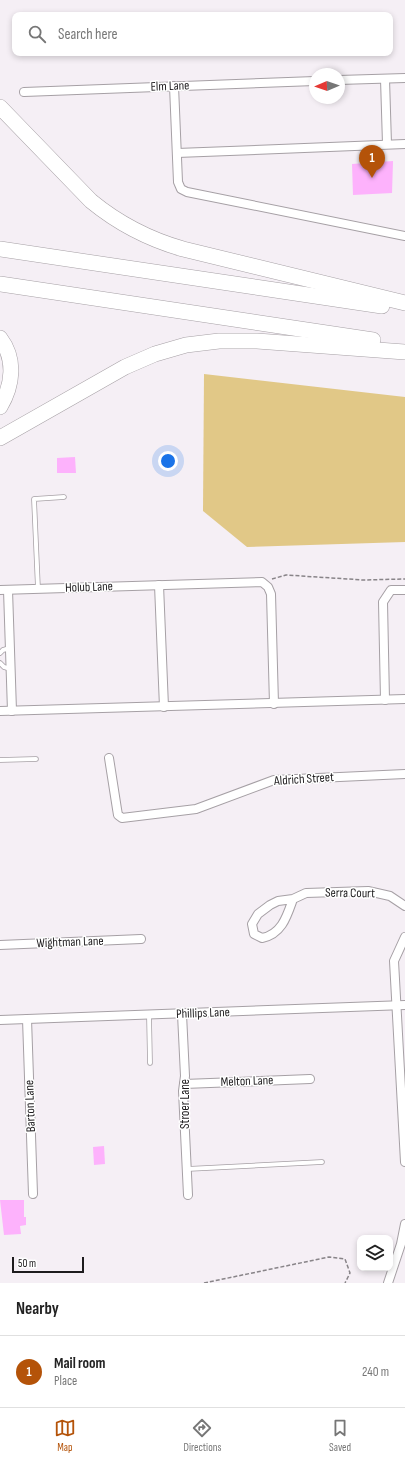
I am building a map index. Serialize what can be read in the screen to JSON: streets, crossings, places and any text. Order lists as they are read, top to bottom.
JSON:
{
  "streets": {
    "street": [
      "Elm Lane",
      "Holub Lane",
      "Aldrich Street",
      "Serra Court",
      "Wightman Lane",
      "Phillips Lane",
      "Melton Lane",
      "Stroer Lane",
      "Barton Lane"
    ]
  },
  "crossings": [
    ["Phillips Lane", "Stroer Lane"],
    ["Phillips Lane", "Barton Lane"],
    ["Melton Lane", "Stroer Lane"]
  ],
  "scale_bar": "50 m",
  "north": "left",
  "page": {
    "search": "Search here",
    "pins": "1",
    "scale": "50 m",
    "heading": "Nearby",
    "list": [
      {
        "mark": "1",
        "name": "Mail room",
        "note": "Place",
        "value": "240 m"
      }
    ],
    "nav": ["Map", "Directions", "Saved"]
  }
}
